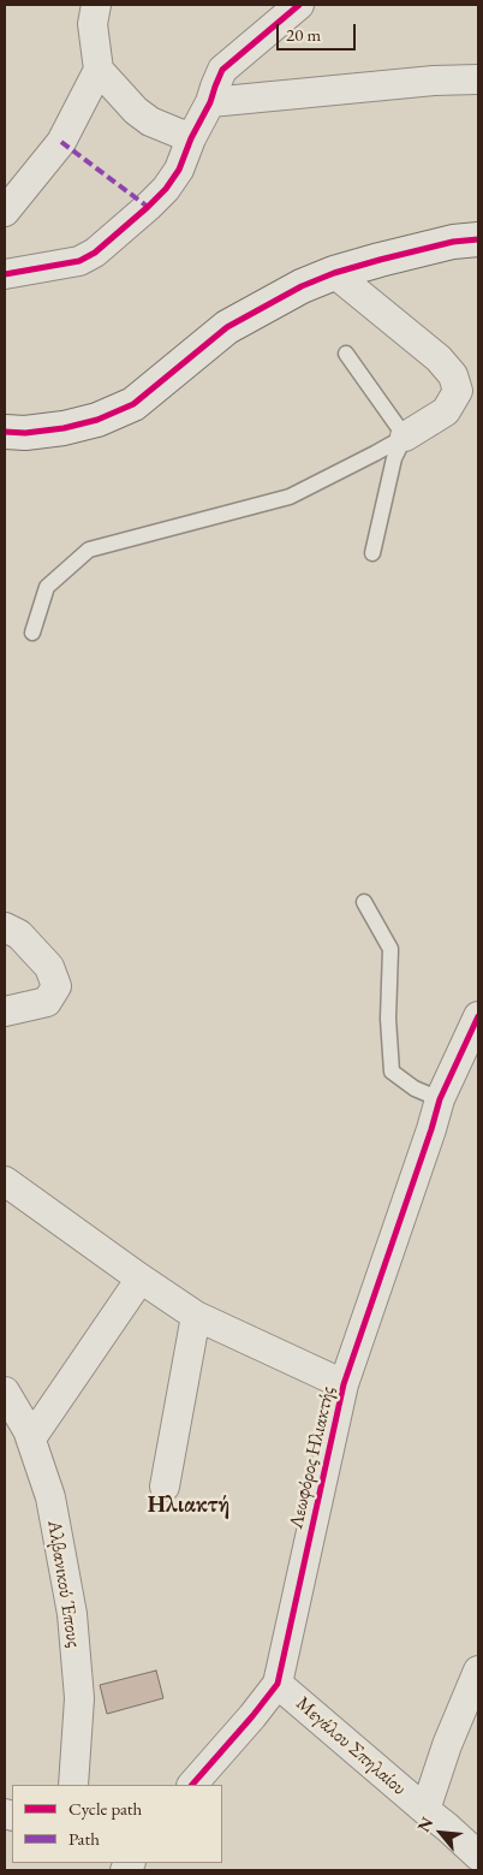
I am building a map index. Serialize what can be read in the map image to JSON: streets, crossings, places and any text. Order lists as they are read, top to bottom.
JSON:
{
  "streets": {
    "street": ["Λεωφόρος Ηλιακτής", "Αλβανικού Έπους", "Μεγάλου Σπηλαίου"]
  },
  "crossings": [
    ["Λεωφόρος Ηλιακτής", "Μεγάλου Σπηλαίου"]
  ],
  "districts": ["Ηλιακτή"],
  "legend": ["Cycle path", "Path"],
  "scale_bar": "20 m",
  "north": "top left"
}
